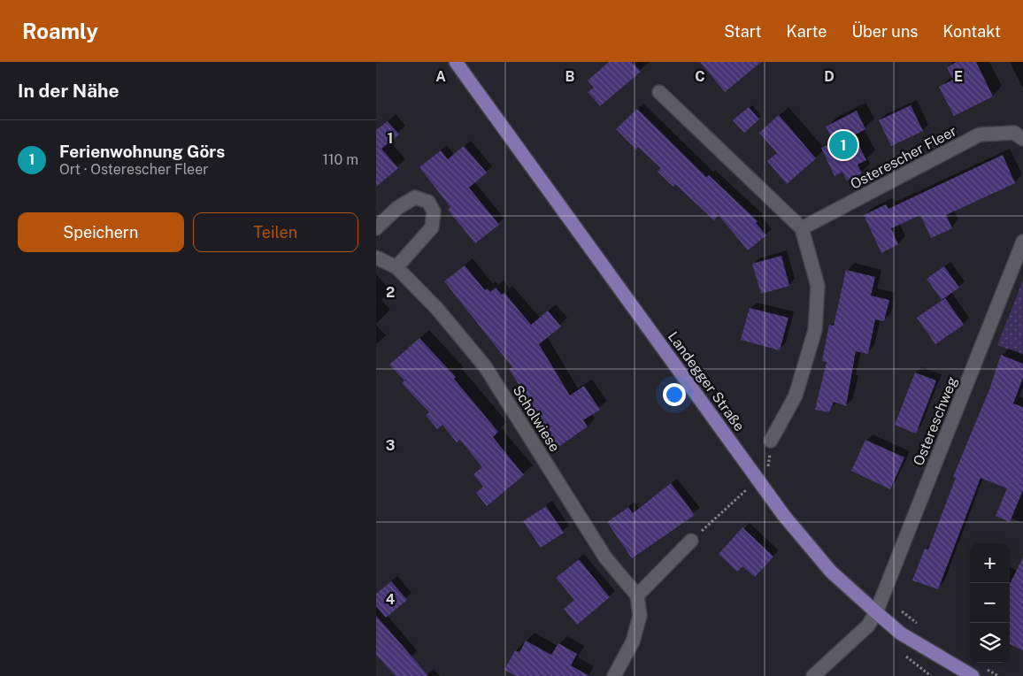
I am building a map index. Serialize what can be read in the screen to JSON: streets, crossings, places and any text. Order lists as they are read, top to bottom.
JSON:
{
  "streets": {
    "main road": ["Landegger Straße"],
    "street": ["Osterescher Fleer", "Scholwiese", "Ostereschweg"]
  },
  "crossings": [
    ["Landegger Straße", "Ostereschweg"]
  ],
  "page": {
    "header": "Roamly",
    "nav": [
      "Start",
      "Karte",
      "Über uns",
      "Kontakt"
    ],
    "heading": "In der Nähe",
    "list": [
      {
        "mark": "1",
        "name": "Ferienwohnung Görs",
        "note": "Ort · Osterescher Fleer",
        "value": "110 m"
      }
    ],
    "pins": "1",
    "buttons": ["Speichern", "Teilen"],
    "map_buttons": ["+", "−"]
  },
  "grid": {
    "columns": [
      "A",
      "B",
      "C",
      "D",
      "E"
    ],
    "rows": [
      "1",
      "2",
      "3",
      "4"
    ]
  }
}
